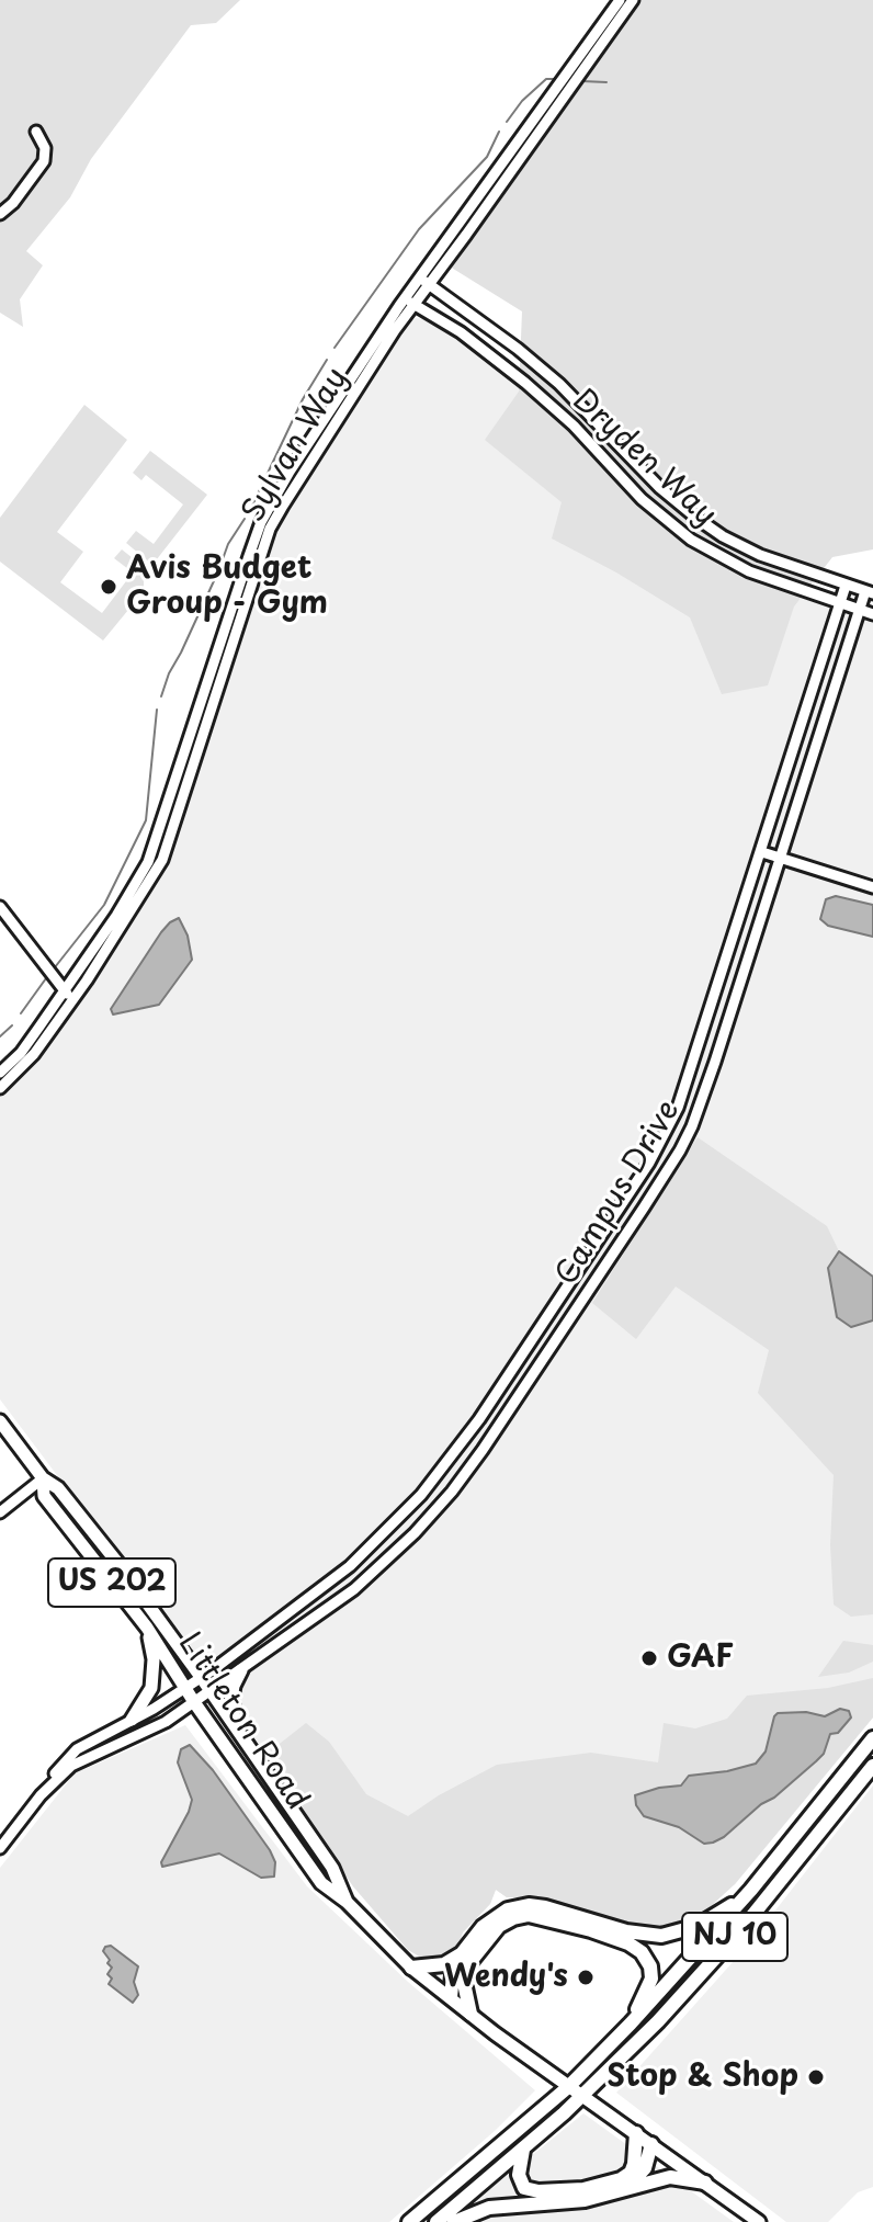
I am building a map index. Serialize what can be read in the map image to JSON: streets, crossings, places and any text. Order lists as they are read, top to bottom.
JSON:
{
  "streets": {
    "highway": ["NJ 10"],
    "main road": ["US 202", "Littleton Road"],
    "street": ["Sylvan Way", "Dryden Way", "Campus Drive"]
  },
  "crossings": [
    ["Sylvan Way", "Dryden Way"],
    ["Dryden Way", "Campus Drive"],
    ["Campus Drive", "Littleton Road"],
    ["Littleton Road", "NJ 10"]
  ],
  "places": [
    "Avis Budget Group - Gym",
    "GAF",
    "Wendy's",
    "Stop & Shop"
  ]
}
